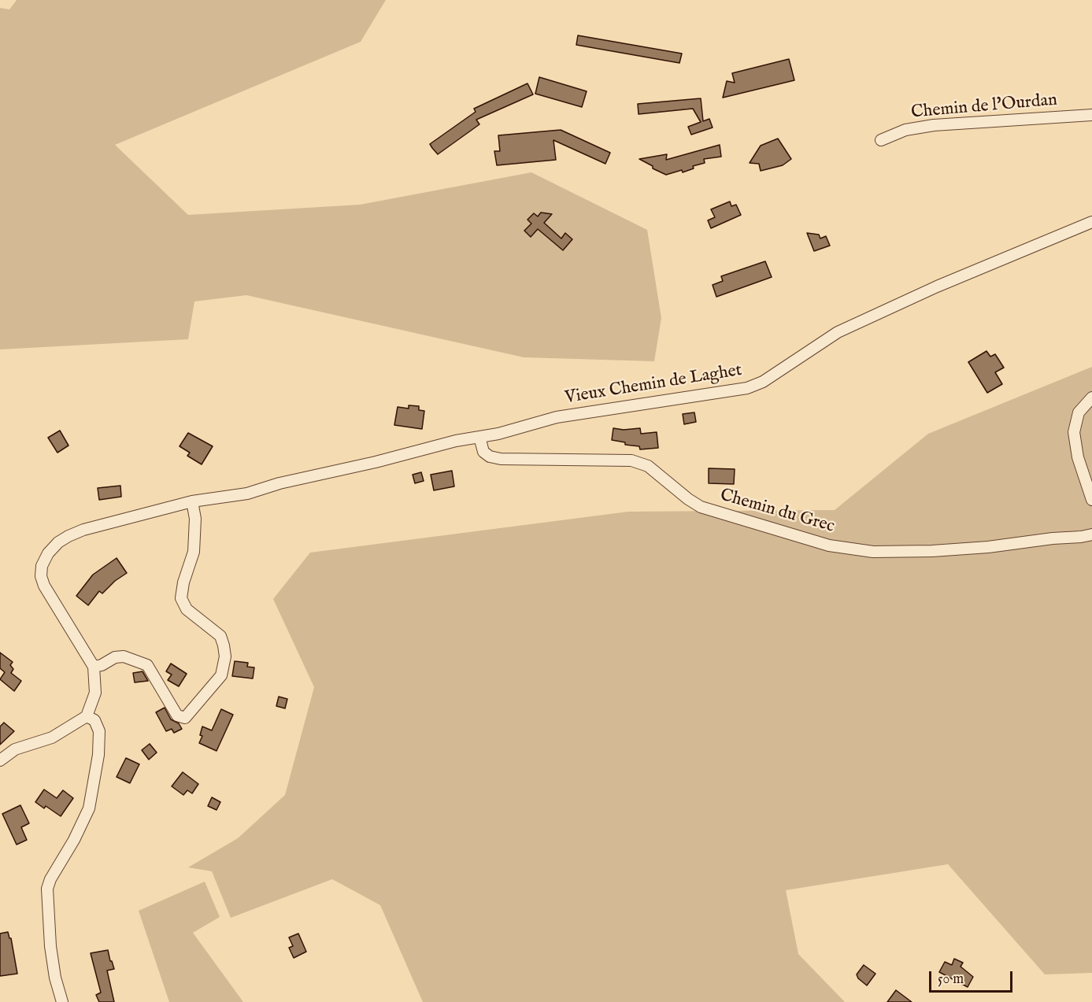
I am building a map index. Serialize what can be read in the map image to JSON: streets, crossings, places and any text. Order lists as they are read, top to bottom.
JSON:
{
  "streets": {
    "street": ["Chemin de l'Ourdan", "Vieux Chemin de Laghet", "Chemin du Grec"]
  },
  "crossings": [
    ["Vieux Chemin de Laghet", "Chemin du Grec"]
  ],
  "scale_bar": "50 m"
}
